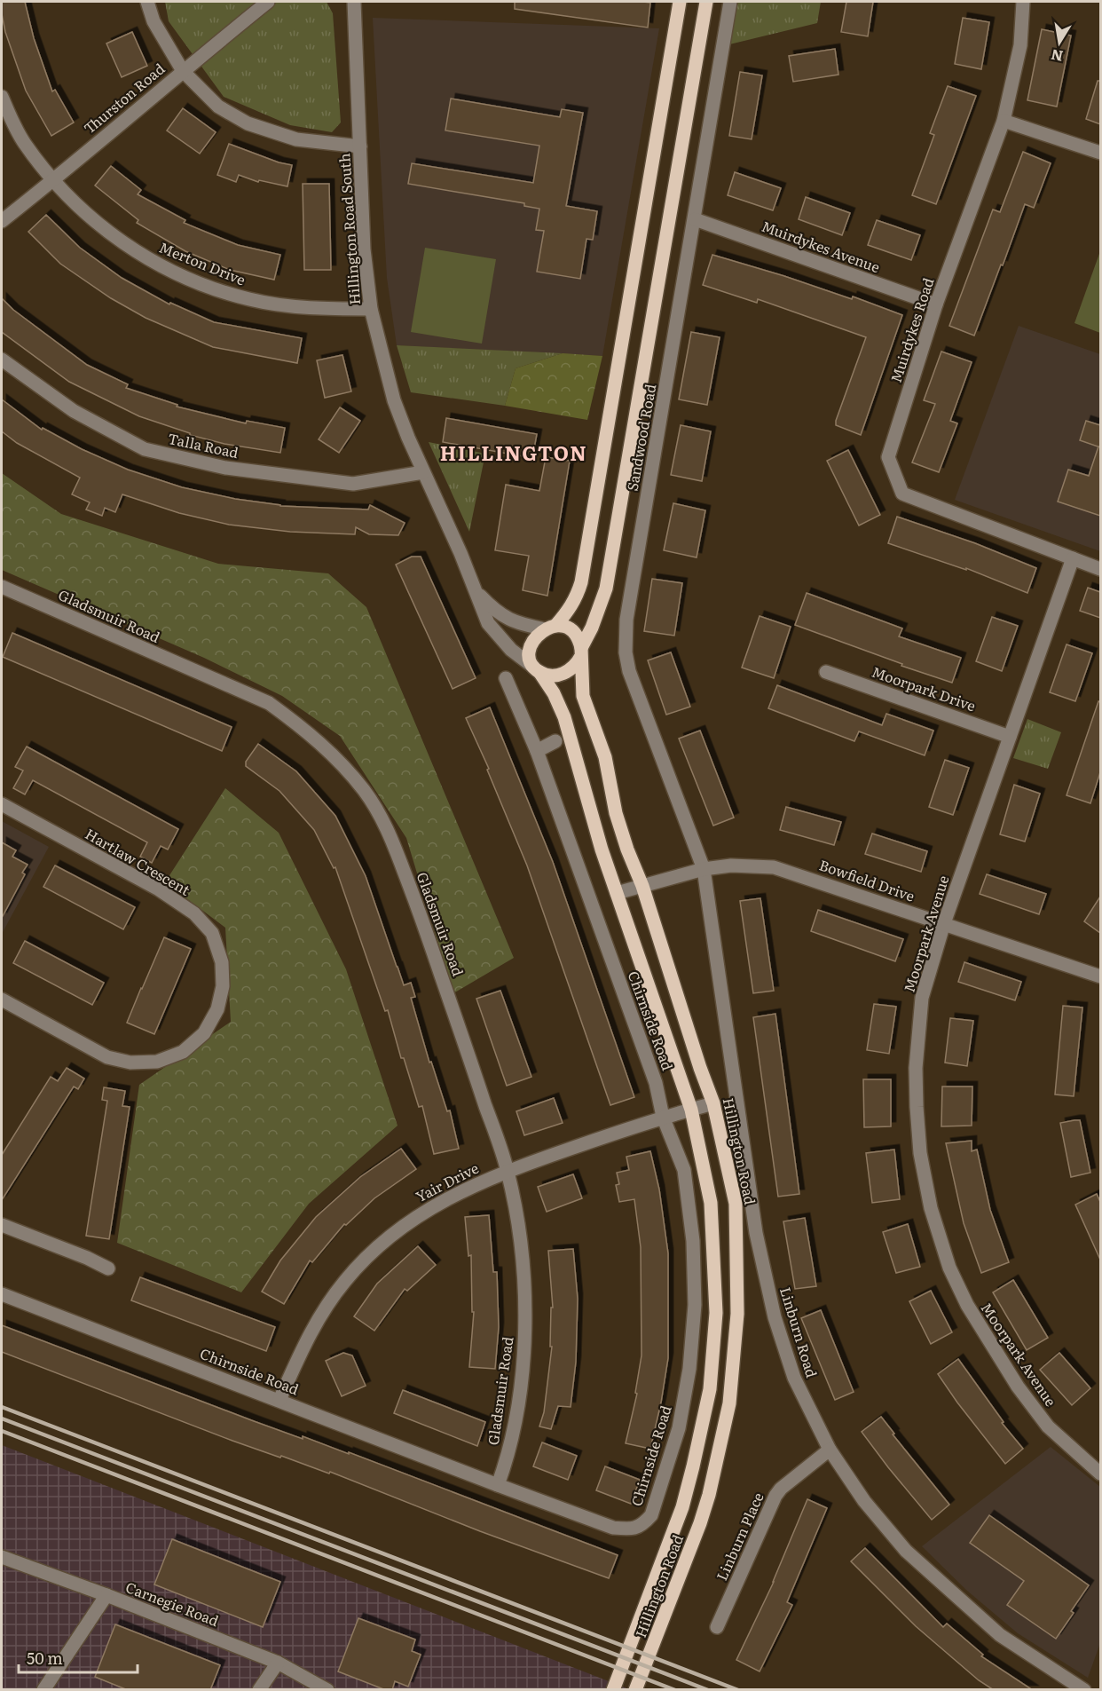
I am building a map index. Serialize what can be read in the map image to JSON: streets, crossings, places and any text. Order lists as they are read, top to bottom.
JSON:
{
  "streets": {
    "main road": ["Sandwood Road", "Hillington Road"],
    "street": [
      "Thurston Road",
      "Hillington Road South",
      "Muirdykes Avenue",
      "Merton Drive",
      "Muirdykes Road",
      "Talla Road",
      "Gladsmuir Road",
      "Moorpark Drive",
      "Hartlaw Crescent",
      "Bowfield Drive",
      "Moorpark Avenue",
      "Chirnside Road",
      "Yair Drive",
      "Linburn Road",
      "Linburn Place",
      "Carnegie Road"
    ]
  },
  "crossings": [
    ["Thurston Road", "Merton Drive"],
    ["Hillington Road South", "Merton Drive"],
    ["Hillington Road South", "Sandwood Road"],
    ["Hillington Road South", "Talla Road"],
    ["Hillington Road South", "Hillington Road"],
    ["Muirdykes Avenue", "Muirdykes Road"],
    ["Muirdykes Avenue", "Sandwood Road"],
    ["Muirdykes Road", "Moorpark Avenue"],
    ["Sandwood Road", "Bowfield Drive"],
    ["Sandwood Road", "Hillington Road"],
    ["Sandwood Road", "Linburn Road"],
    ["Gladsmuir Road", "Chirnside Road"],
    ["Gladsmuir Road", "Yair Drive"],
    ["Moorpark Drive", "Moorpark Avenue"],
    ["Bowfield Drive", "Moorpark Avenue"],
    ["Bowfield Drive", "Hillington Road"],
    ["Bowfield Drive", "Linburn Road"],
    ["Chirnside Road", "Yair Drive"],
    ["Hillington Road", "Yair Drive"],
    ["Linburn Road", "Linburn Place"]
  ],
  "districts": ["HILLINGTON"],
  "scale_bar": "50 m",
  "north": "bottom"
}
